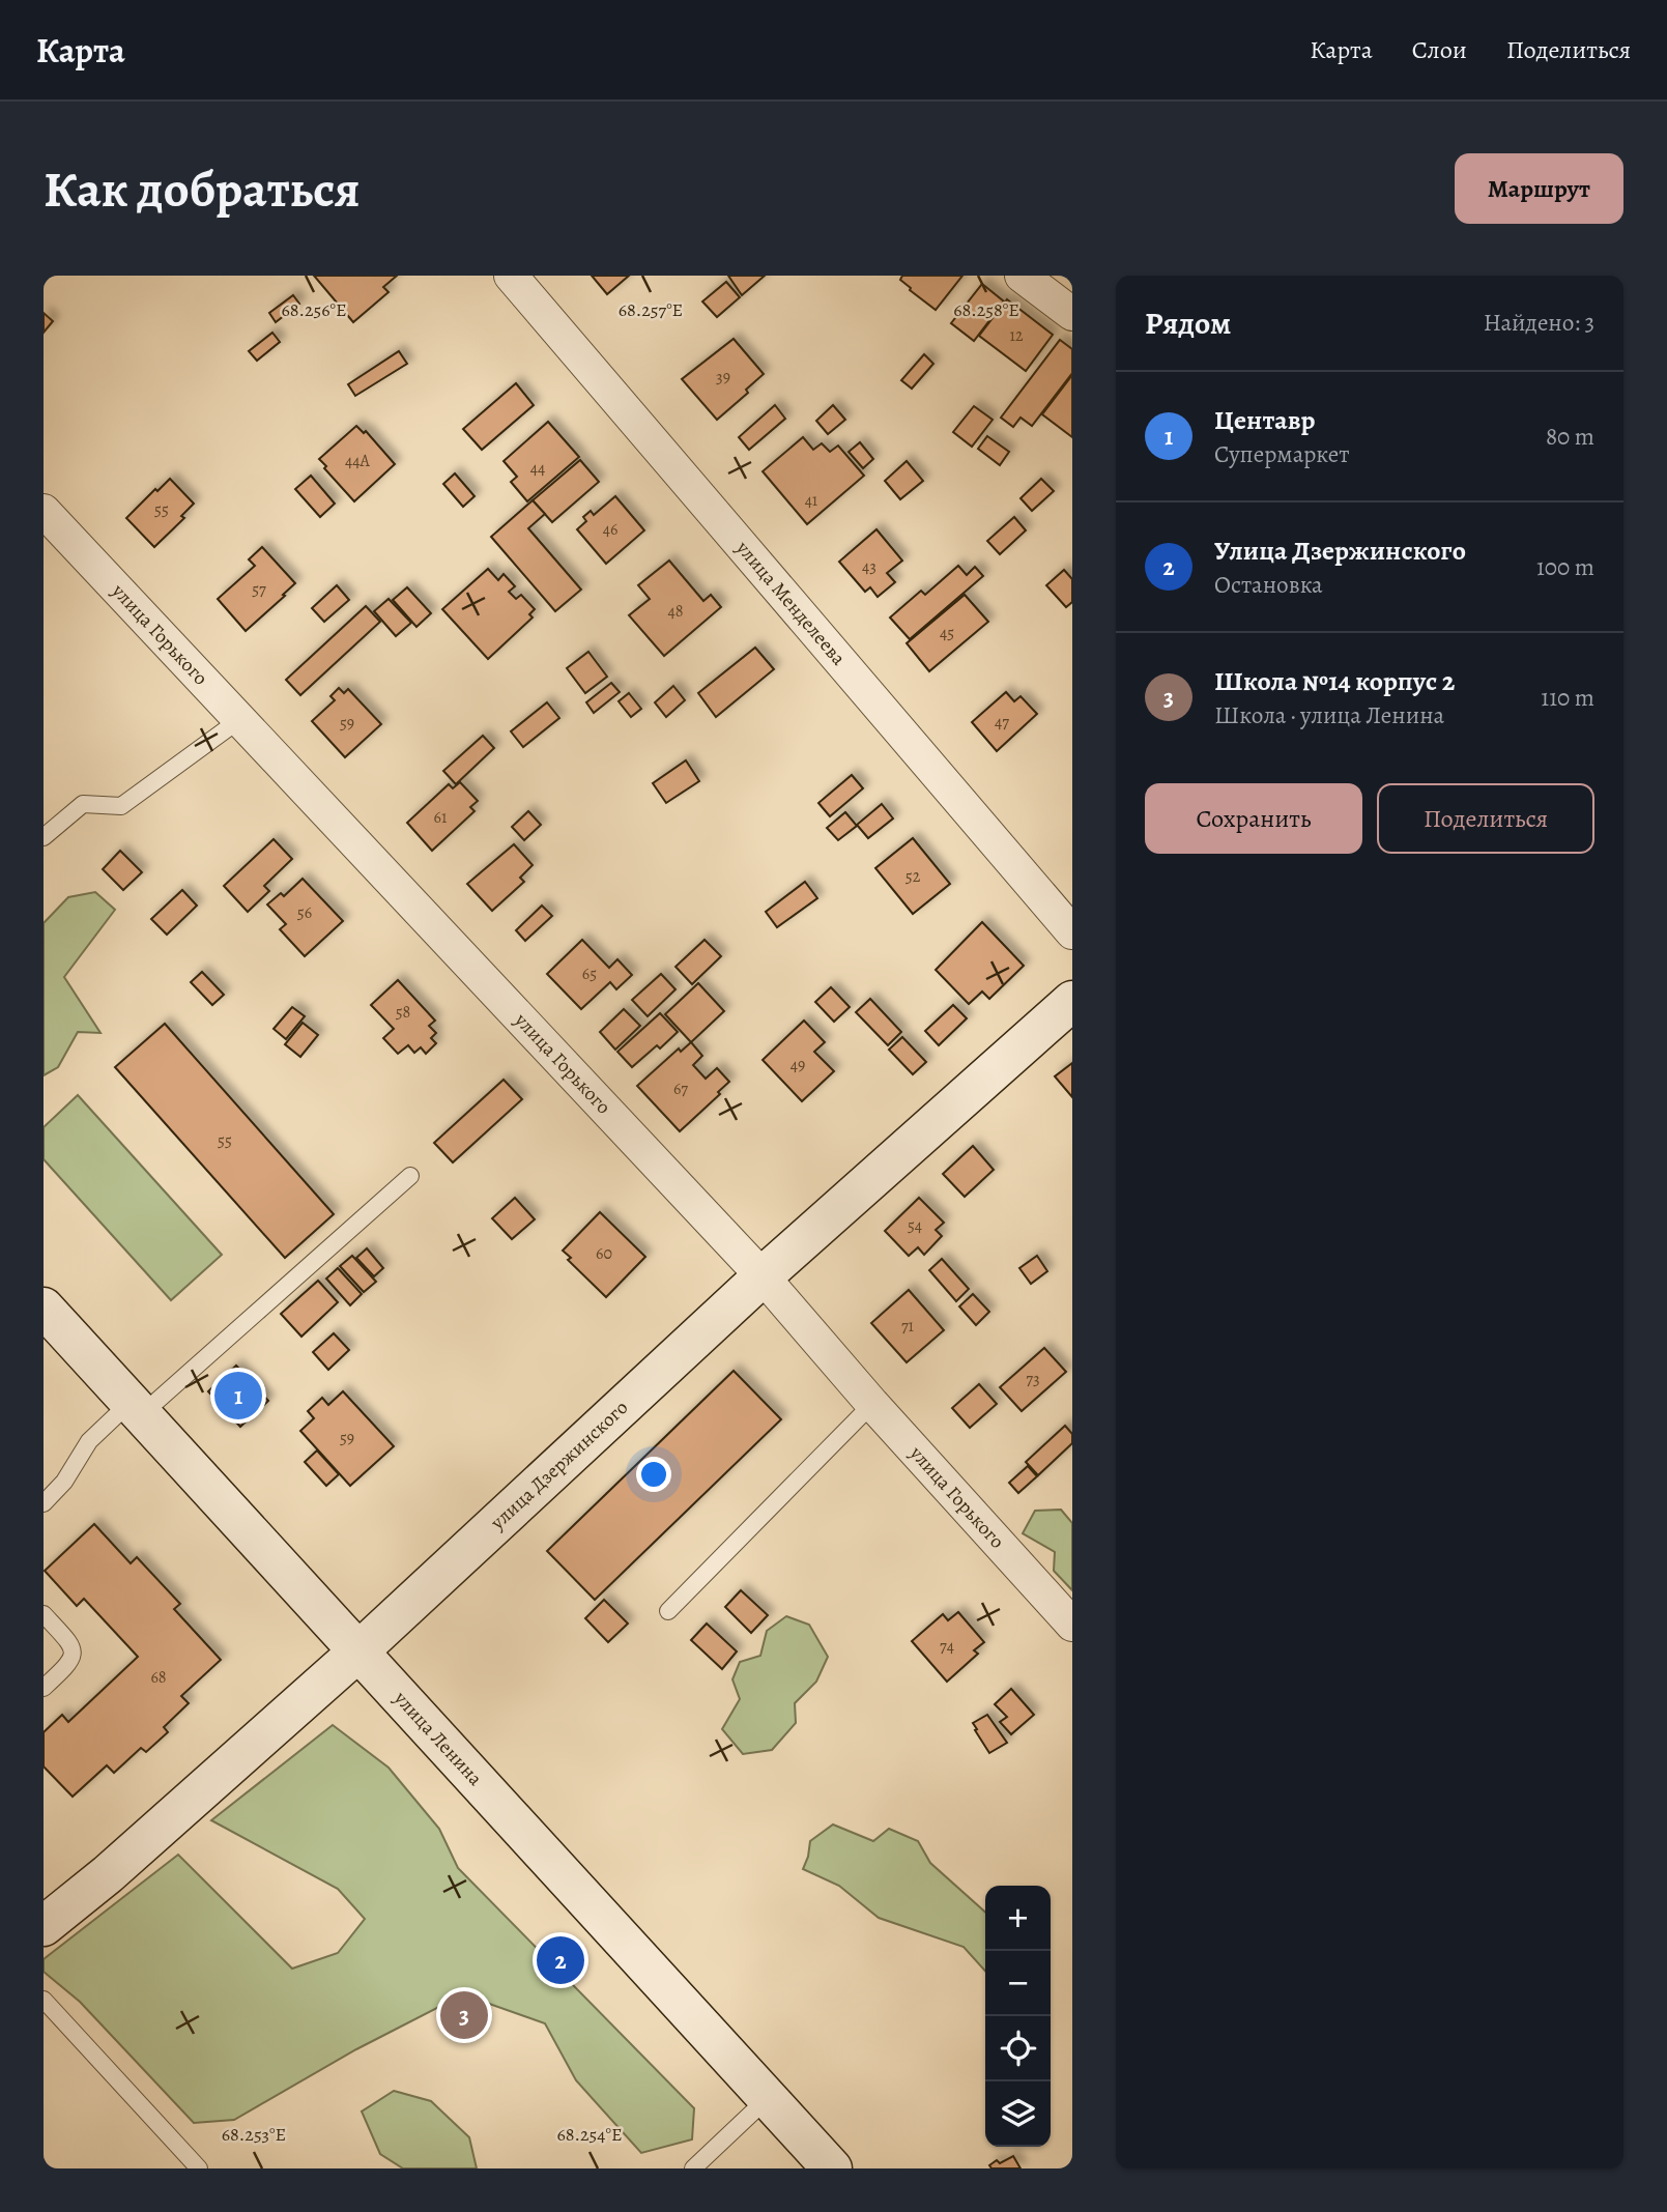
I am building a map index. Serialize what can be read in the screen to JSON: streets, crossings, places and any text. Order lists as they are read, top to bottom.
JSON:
{
  "streets": {
    "main road": ["улица Дзержинского", "улица Ленина"],
    "street": ["улица Менделеева", "улица Горького"]
  },
  "crossings": [
    ["улица Горького", "улица Дзержинского"],
    ["улица Дзержинского", "улица Ленина"]
  ],
  "house_numbers": [
    "12",
    "39",
    "44А",
    "44",
    "41",
    "55",
    "46",
    "43",
    "57",
    "48",
    "45",
    "47",
    "59",
    "61",
    "52",
    "56",
    "65",
    "58",
    "49",
    "67",
    "55",
    "54",
    "60",
    "71",
    "73",
    "59",
    "74",
    "68"
  ],
  "page": {
    "header": "Карта",
    "nav": ["Карта", "Слои", "Поделиться"],
    "buttons": [
      "Маршрут",
      ["Сохранить", "Поделиться"]
    ],
    "title": "Как добраться",
    "heading": ["Рядом", "Найдено: 3"],
    "list": [
      {
        "mark": "1",
        "name": "Центавр",
        "note": "Супермаркет",
        "value": "80 m"
      },
      {
        "mark": "2",
        "name": "Улица Дзержинского",
        "note": "Остановка",
        "value": "100 m"
      },
      {
        "mark": "3",
        "name": "Школа №14 корпус 2",
        "note": "Школа · улица Ленина",
        "value": "110 m"
      }
    ],
    "pins": ["1", "2", "3"],
    "map_buttons": ["+", "−"]
  },
  "coordinates": [
    "68.256°E",
    "68.257°E",
    "68.258°E",
    "68.253°E",
    "68.254°E"
  ]
}
